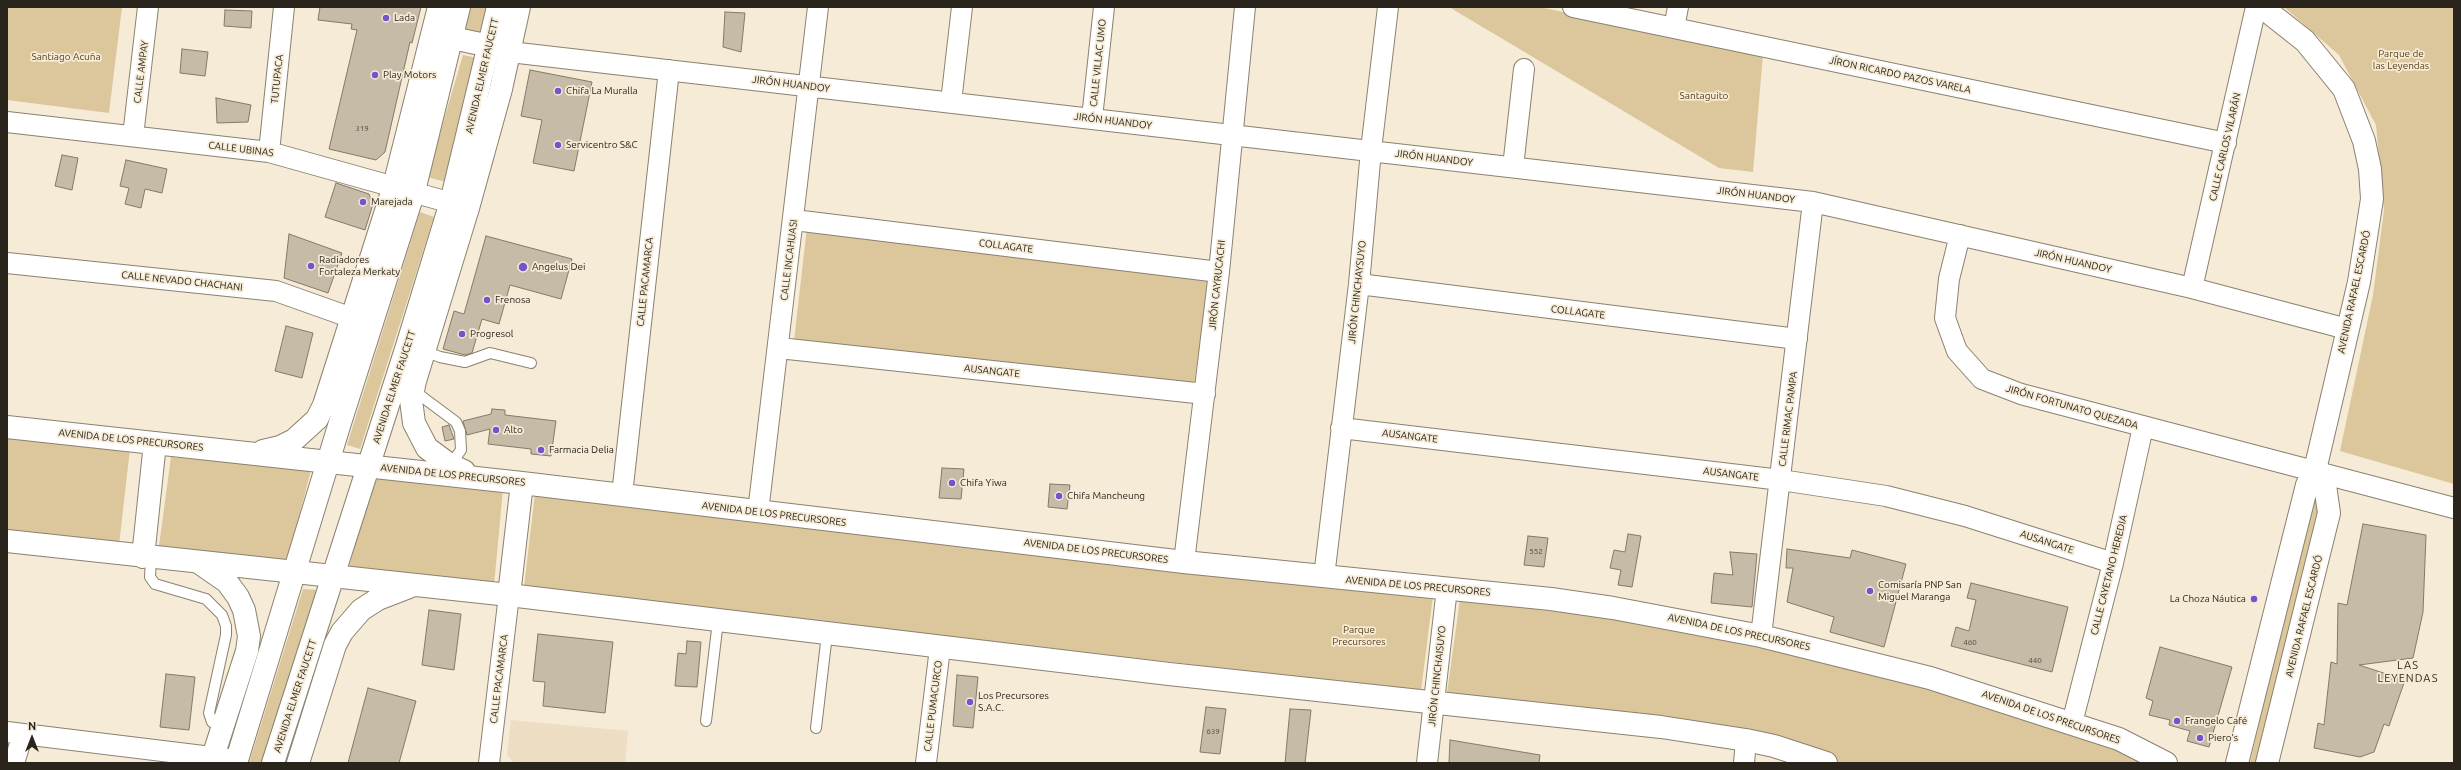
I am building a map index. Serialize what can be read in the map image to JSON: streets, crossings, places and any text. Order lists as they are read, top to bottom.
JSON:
{
  "streets": {
    "main road": ["AVENIDA ELMER FAUCETT", "AVENIDA RAFAEL ESCARDÓ", "AVENIDA DE LOS PRECURSORES"],
    "street": [
      "CALLE VILLAC UMO",
      "CALLE AMPAY",
      "JÍRON RICARDO PAZOS VARELA",
      "TUTUPACA",
      "JIRÓN HUANDOY",
      "CALLE CARLOS VILARÁN",
      "CALLE UBINAS",
      "COLLAGATE",
      "CALLE INCAHUASI",
      "CALLE NEVADO CHACHANI",
      "CALLE PACAMARCA",
      "JIRÓN CAYRUCACHI",
      "JIRÓN CHINCHAYSUYO",
      "AUSANGATE",
      "JIRÓN FORTUNATO QUEZADA",
      "CALLE RIMAC PAMPA",
      "CALLE CAYETANO HEREDIA",
      "JIRÓN CHINCHAISUYO",
      "CALLE PUMACURCO"
    ]
  },
  "crossings": [
    ["CALLE VILLAC UMO", "JIRÓN HUANDOY"],
    ["CALLE AMPAY", "CALLE UBINAS"],
    ["JÍRON RICARDO PAZOS VARELA", "CALLE CARLOS VILARÁN"],
    ["AVENIDA ELMER FAUCETT", "JIRÓN HUANDOY"],
    ["AVENIDA ELMER FAUCETT", "CALLE UBINAS"],
    ["AVENIDA ELMER FAUCETT", "AVENIDA DE LOS PRECURSORES"],
    ["TUTUPACA", "CALLE UBINAS"],
    ["JIRÓN HUANDOY", "CALLE CARLOS VILARÁN"],
    ["JIRÓN HUANDOY", "CALLE INCAHUASI"],
    ["JIRÓN HUANDOY", "CALLE PACAMARCA"],
    ["JIRÓN HUANDOY", "JIRÓN CAYRUCACHI"],
    ["JIRÓN HUANDOY", "JIRÓN CHINCHAYSUYO"],
    ["JIRÓN HUANDOY", "AVENIDA RAFAEL ESCARDÓ"],
    ["JIRÓN HUANDOY", "JIRÓN FORTUNATO QUEZADA"],
    ["JIRÓN HUANDOY", "CALLE RIMAC PAMPA"],
    ["COLLAGATE", "CALLE INCAHUASI"],
    ["COLLAGATE", "JIRÓN CAYRUCACHI"],
    ["COLLAGATE", "JIRÓN CHINCHAYSUYO"],
    ["COLLAGATE", "CALLE RIMAC PAMPA"],
    ["CALLE INCAHUASI", "AUSANGATE"],
    ["CALLE INCAHUASI", "AVENIDA DE LOS PRECURSORES"],
    ["CALLE PACAMARCA", "AVENIDA DE LOS PRECURSORES"],
    ["JIRÓN CAYRUCACHI", "AUSANGATE"],
    ["JIRÓN CAYRUCACHI", "AVENIDA DE LOS PRECURSORES"],
    ["JIRÓN CHINCHAYSUYO", "AUSANGATE"],
    ["JIRÓN CHINCHAYSUYO", "AVENIDA DE LOS PRECURSORES"],
    ["AVENIDA RAFAEL ESCARDÓ", "JIRÓN FORTUNATO QUEZADA"],
    ["AUSANGATE", "CALLE RIMAC PAMPA"],
    ["AUSANGATE", "CALLE CAYETANO HEREDIA"],
    ["JIRÓN FORTUNATO QUEZADA", "CALLE CAYETANO HEREDIA"],
    ["CALLE RIMAC PAMPA", "AVENIDA DE LOS PRECURSORES"],
    ["AVENIDA DE LOS PRECURSORES", "CALLE CAYETANO HEREDIA"],
    ["AVENIDA DE LOS PRECURSORES", "JIRÓN CHINCHAISUYO"]
  ],
  "districts": ["LAS LEYENDAS"],
  "parks": [
    "Parque de las Leyendas",
    "Santiago Acuña",
    "Santaguito",
    "Parque Precursores"
  ],
  "places": [
    "Lada",
    "Play Motors",
    "Chifa La Muralla",
    "Servicentro S&C",
    "Marejada",
    "Radiadores Fortaleza Merkaty",
    "Angelus Dei",
    "Frenosa",
    "Progresol",
    "Alto",
    "Farmacia Delia",
    "Chifa Yiwa",
    "Chifa Mancheung",
    "Comisaría PNP San Miguel Maranga",
    "La Choza Náutica",
    "Los Precursores S.A.C.",
    "Frangelo Café",
    "Piero's"
  ],
  "house_numbers": [
    "319",
    "552",
    "460",
    "440",
    "639"
  ],
  "north": "top"
}
